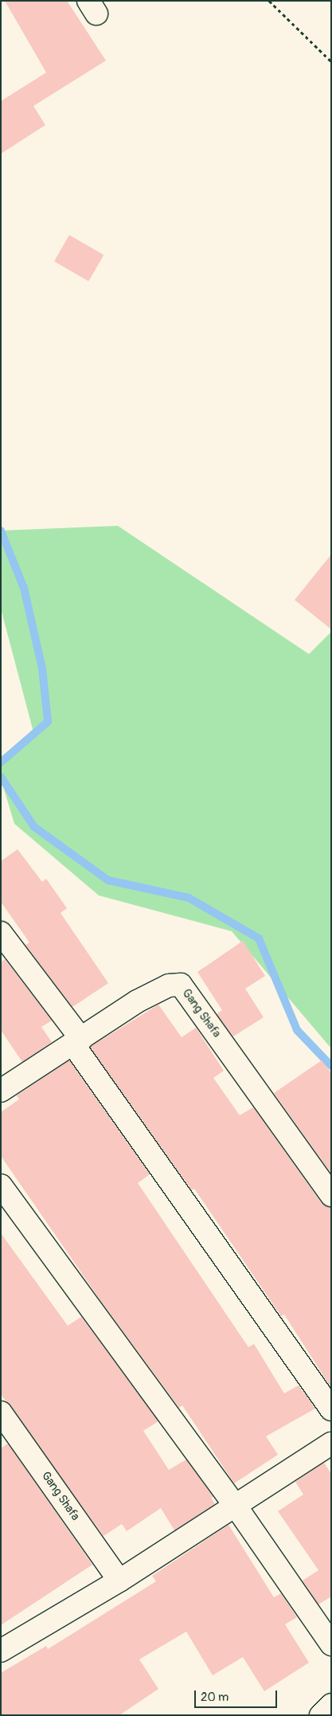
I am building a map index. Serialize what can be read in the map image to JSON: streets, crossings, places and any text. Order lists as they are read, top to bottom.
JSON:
{
  "streets": {
    "street": ["Gang Shafa"]
  },
  "scale_bar": "20 m"
}
